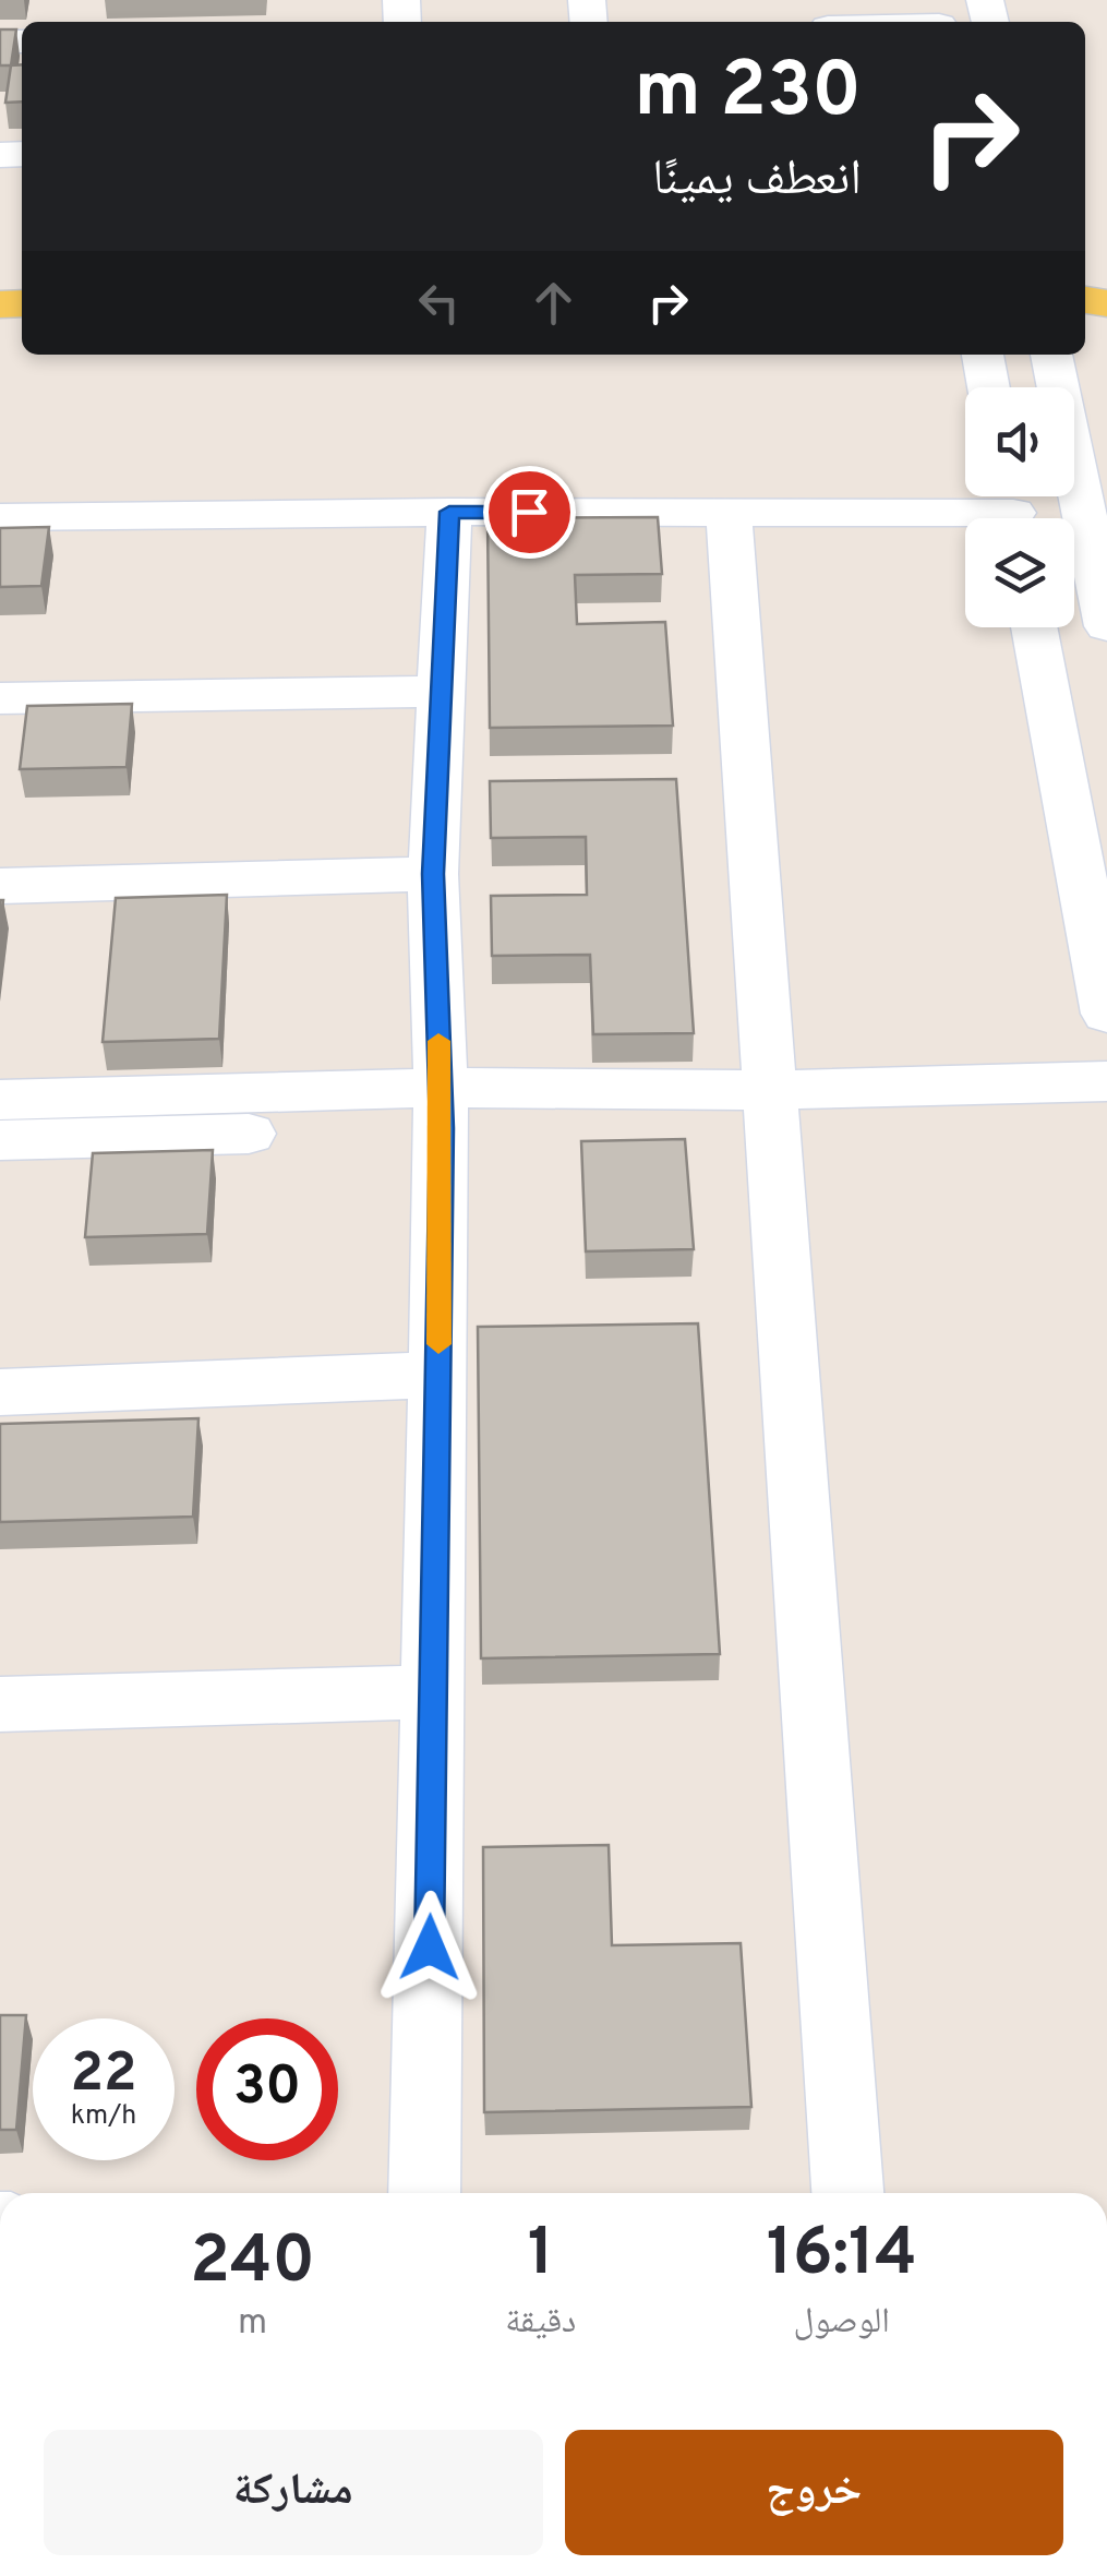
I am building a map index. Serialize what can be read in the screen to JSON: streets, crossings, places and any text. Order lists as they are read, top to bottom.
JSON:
{
  "page": {
    "turn": ["230 m", "انعطف يمينًا"],
    "speed": "22 km/h",
    "limit": "30",
    "eta": [
      "16:14",
      "الوصول",
      "1",
      "دقيقة",
      "240",
      "m"
    ],
    "buttons": ["خروج", "مشاركة"]
  }
}
